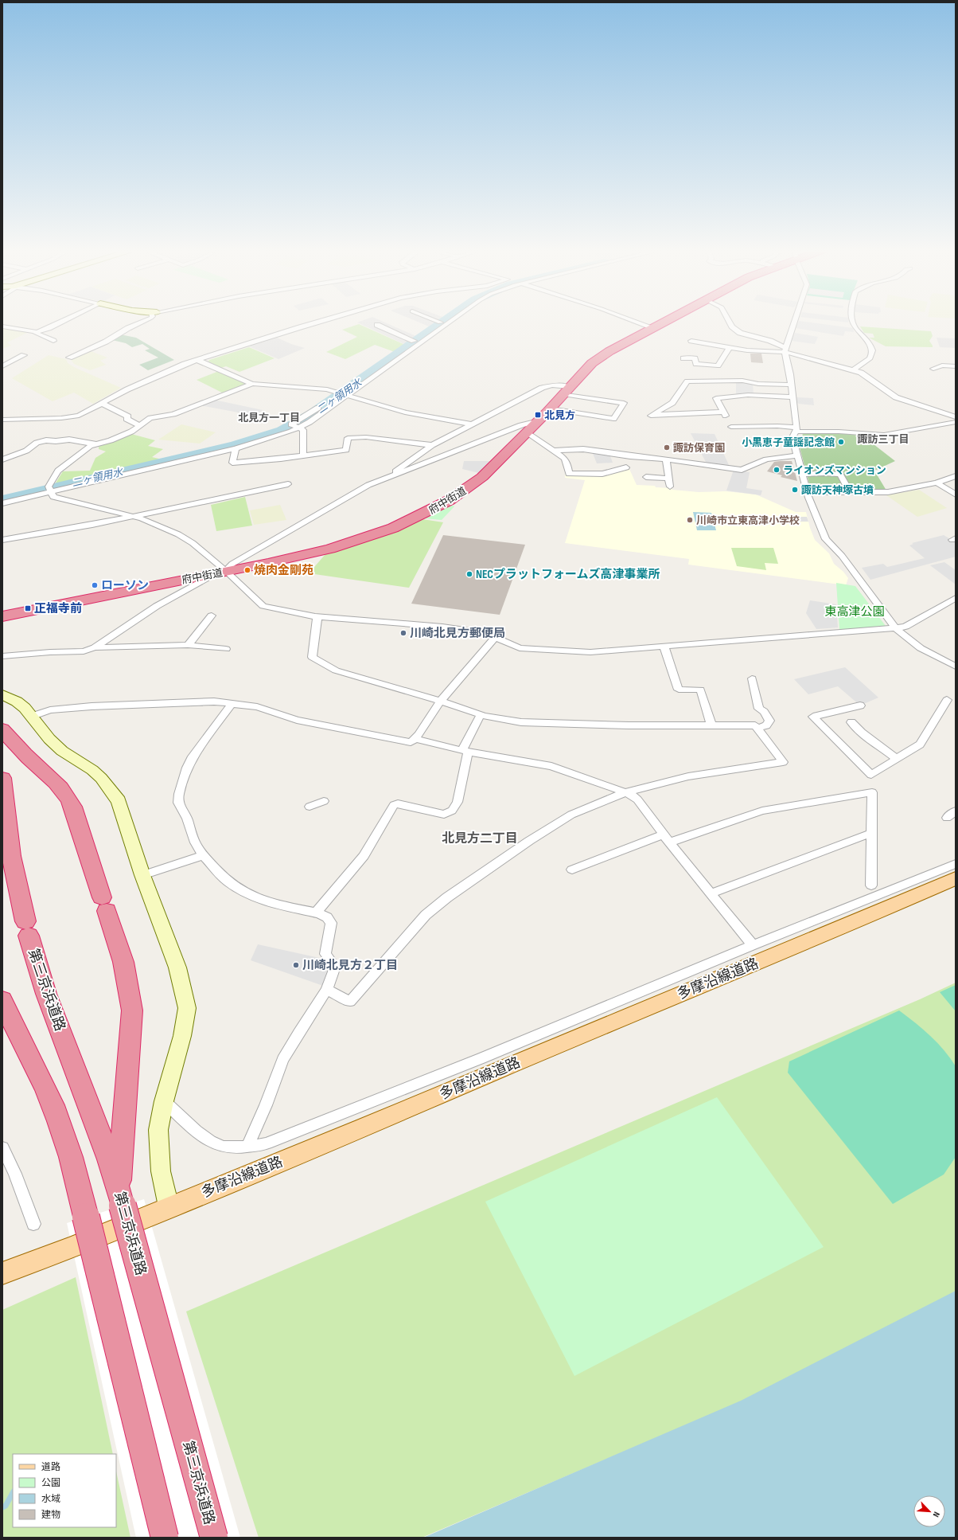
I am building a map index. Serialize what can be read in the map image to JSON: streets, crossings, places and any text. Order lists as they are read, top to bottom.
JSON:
{
  "streets": {
    "highway": ["府中街道", "第三京浜道路"],
    "main road": ["多摩沿線道路"]
  },
  "districts": ["北見方一丁目", "諏訪三丁目", "北見方二丁目"],
  "water": ["二ヶ領用水"],
  "parks": ["東高津公園"],
  "places": {
    "transit": ["北見方", "正福寺前"],
    "other": [
      "小黒恵子童謡記念館",
      "諏訪保育園",
      "ライオンズマンション",
      "諏訪天神塚古墳",
      "川崎市立東高津小学校",
      "焼肉金剛苑",
      "NECプラットフォームズ高津事業所",
      "ローソン",
      "川崎北見方郵便局",
      "川崎北見方２丁目"
    ]
  },
  "legend": [
    "道路",
    "公園",
    "水域",
    "建物"
  ],
  "north": "bottom right"
}
